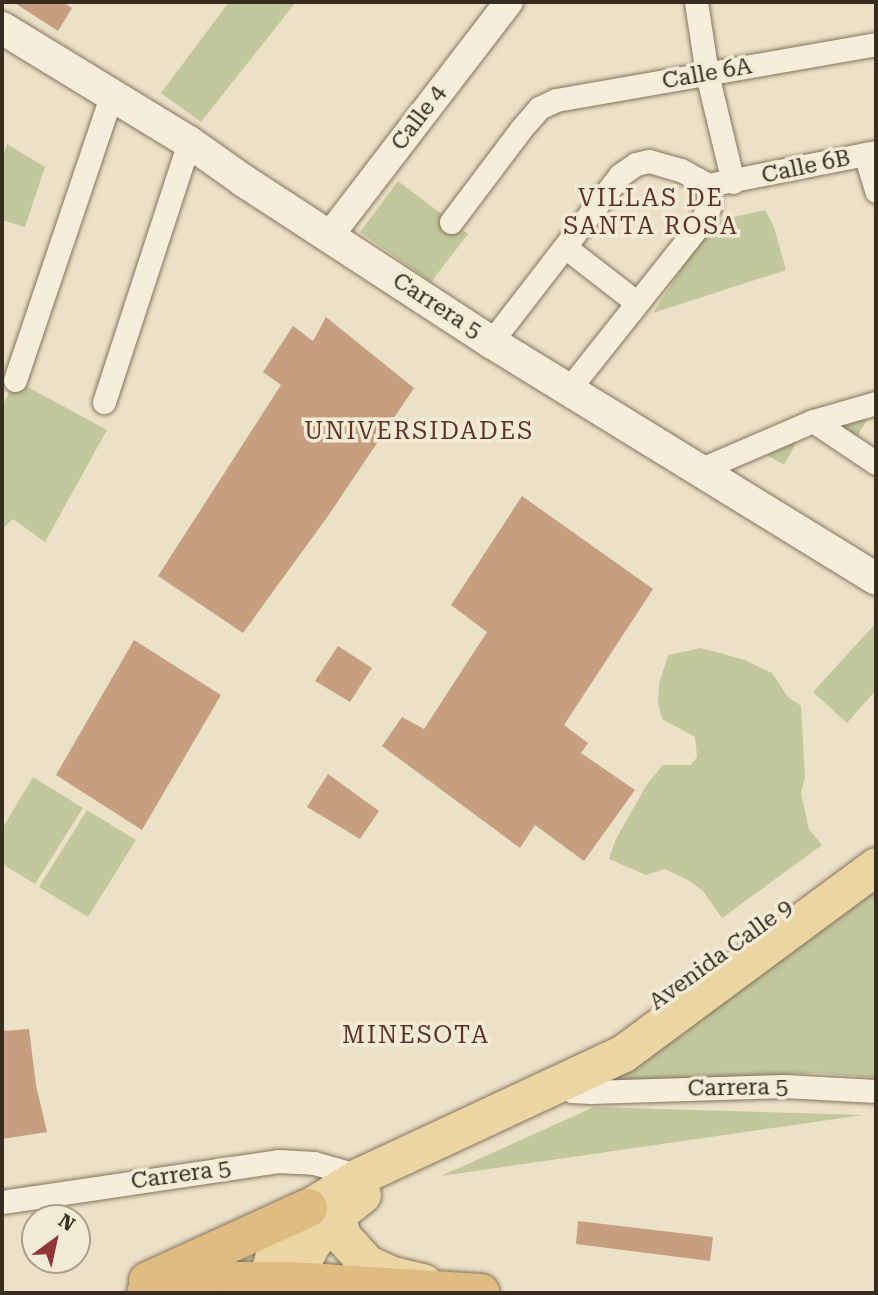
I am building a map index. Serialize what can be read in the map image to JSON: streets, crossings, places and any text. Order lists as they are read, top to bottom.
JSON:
{
  "streets": {
    "main road": ["Carrera 5", "Avenida Calle 9"],
    "street": ["Calle 6A", "Calle 4", "Calle 6B"]
  },
  "crossings": [
    ["Calle 4", "Carrera 5"],
    ["Carrera 5", "Avenida Calle 9"]
  ],
  "districts": ["VILLAS DE SANTA ROSA", "UNIVERSIDADES", "MINESOTA"],
  "north": "top right"
}
